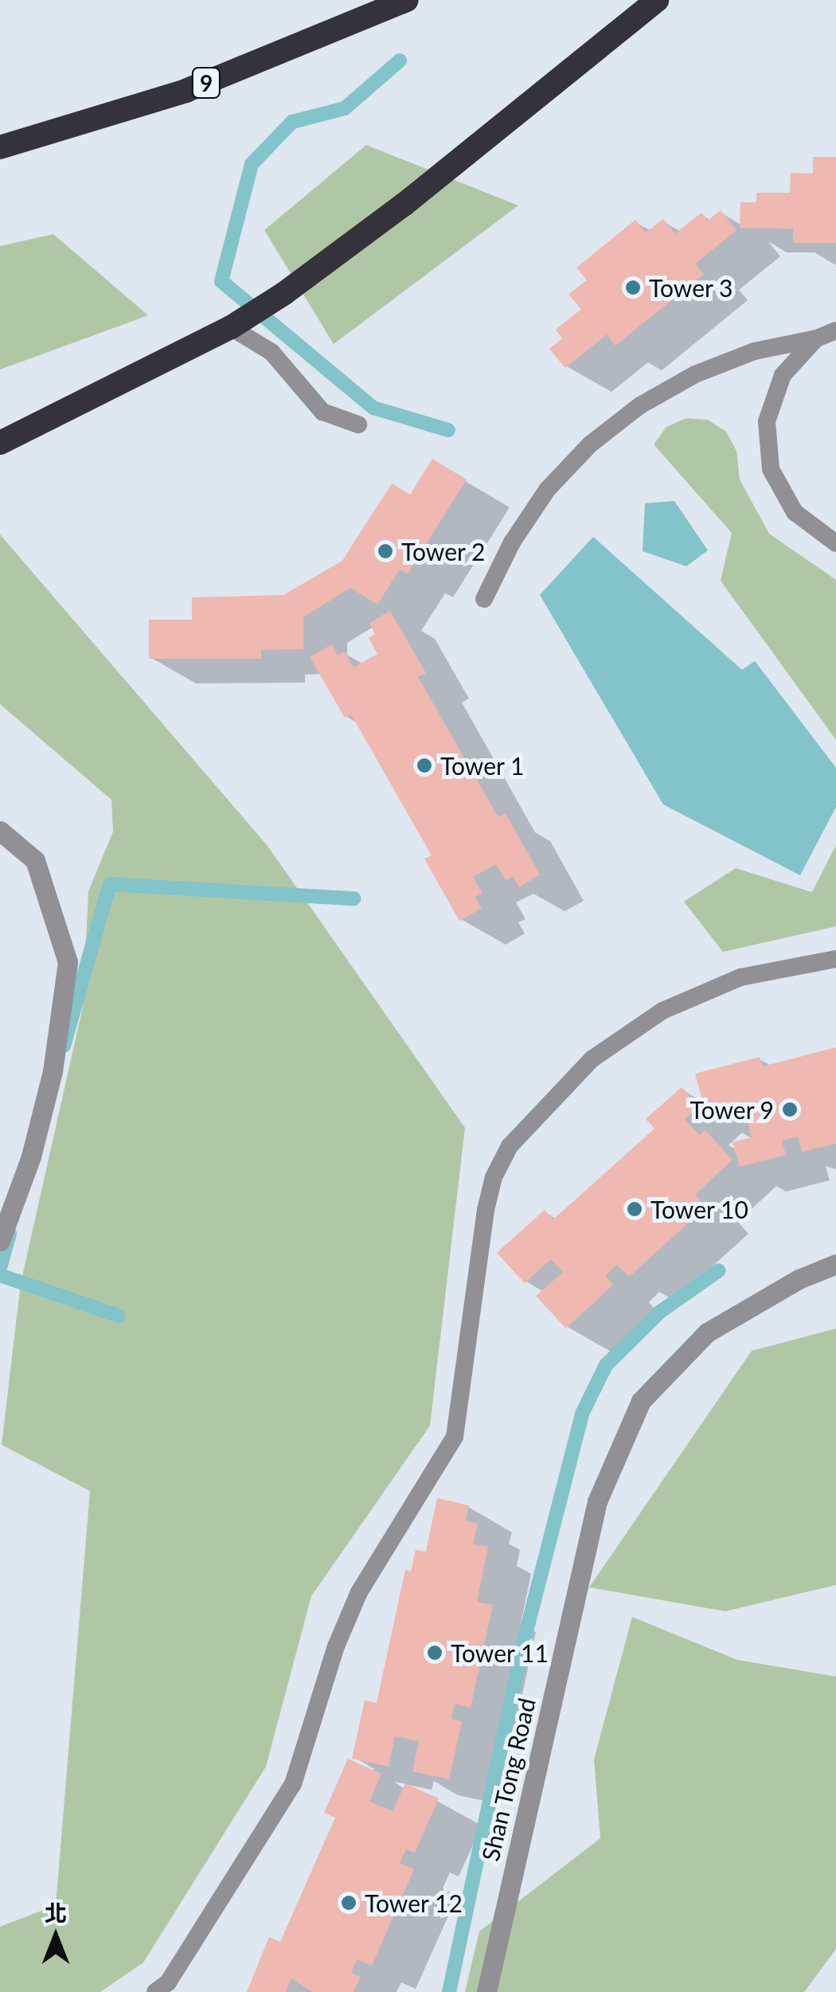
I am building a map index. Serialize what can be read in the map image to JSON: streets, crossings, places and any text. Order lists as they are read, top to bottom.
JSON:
{
  "streets": {
    "highway": ["9"],
    "street": ["Shan Tong Road"]
  },
  "places": [
    "Tower 3",
    "Tower 2",
    "Tower 1",
    "Tower 9",
    "Tower 10",
    "Tower 11",
    "Tower 12"
  ],
  "north": "top"
}
